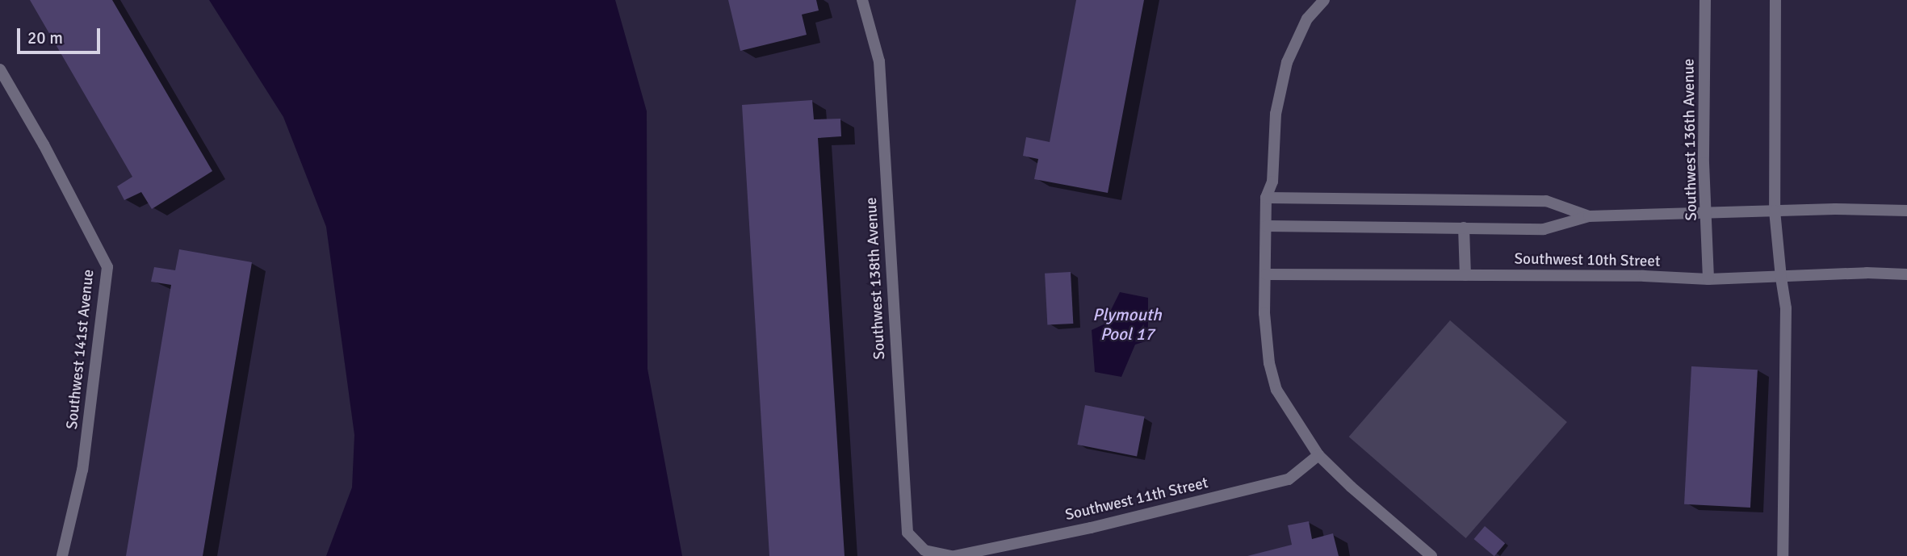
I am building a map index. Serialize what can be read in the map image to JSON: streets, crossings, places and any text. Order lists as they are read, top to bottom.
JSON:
{
  "streets": {
    "street": [
      "Southwest 136th Avenue",
      "Southwest 10th Street",
      "Southwest 138th Avenue",
      "Southwest 141st Avenue",
      "Southwest 11th Street"
    ]
  },
  "crossings": [
    ["Southwest 136th Avenue", "Southwest 10th Street"],
    ["Southwest 138th Avenue", "Southwest 11th Street"]
  ],
  "water": ["Plymouth Pool 17"],
  "scale_bar": "20 m"
}
